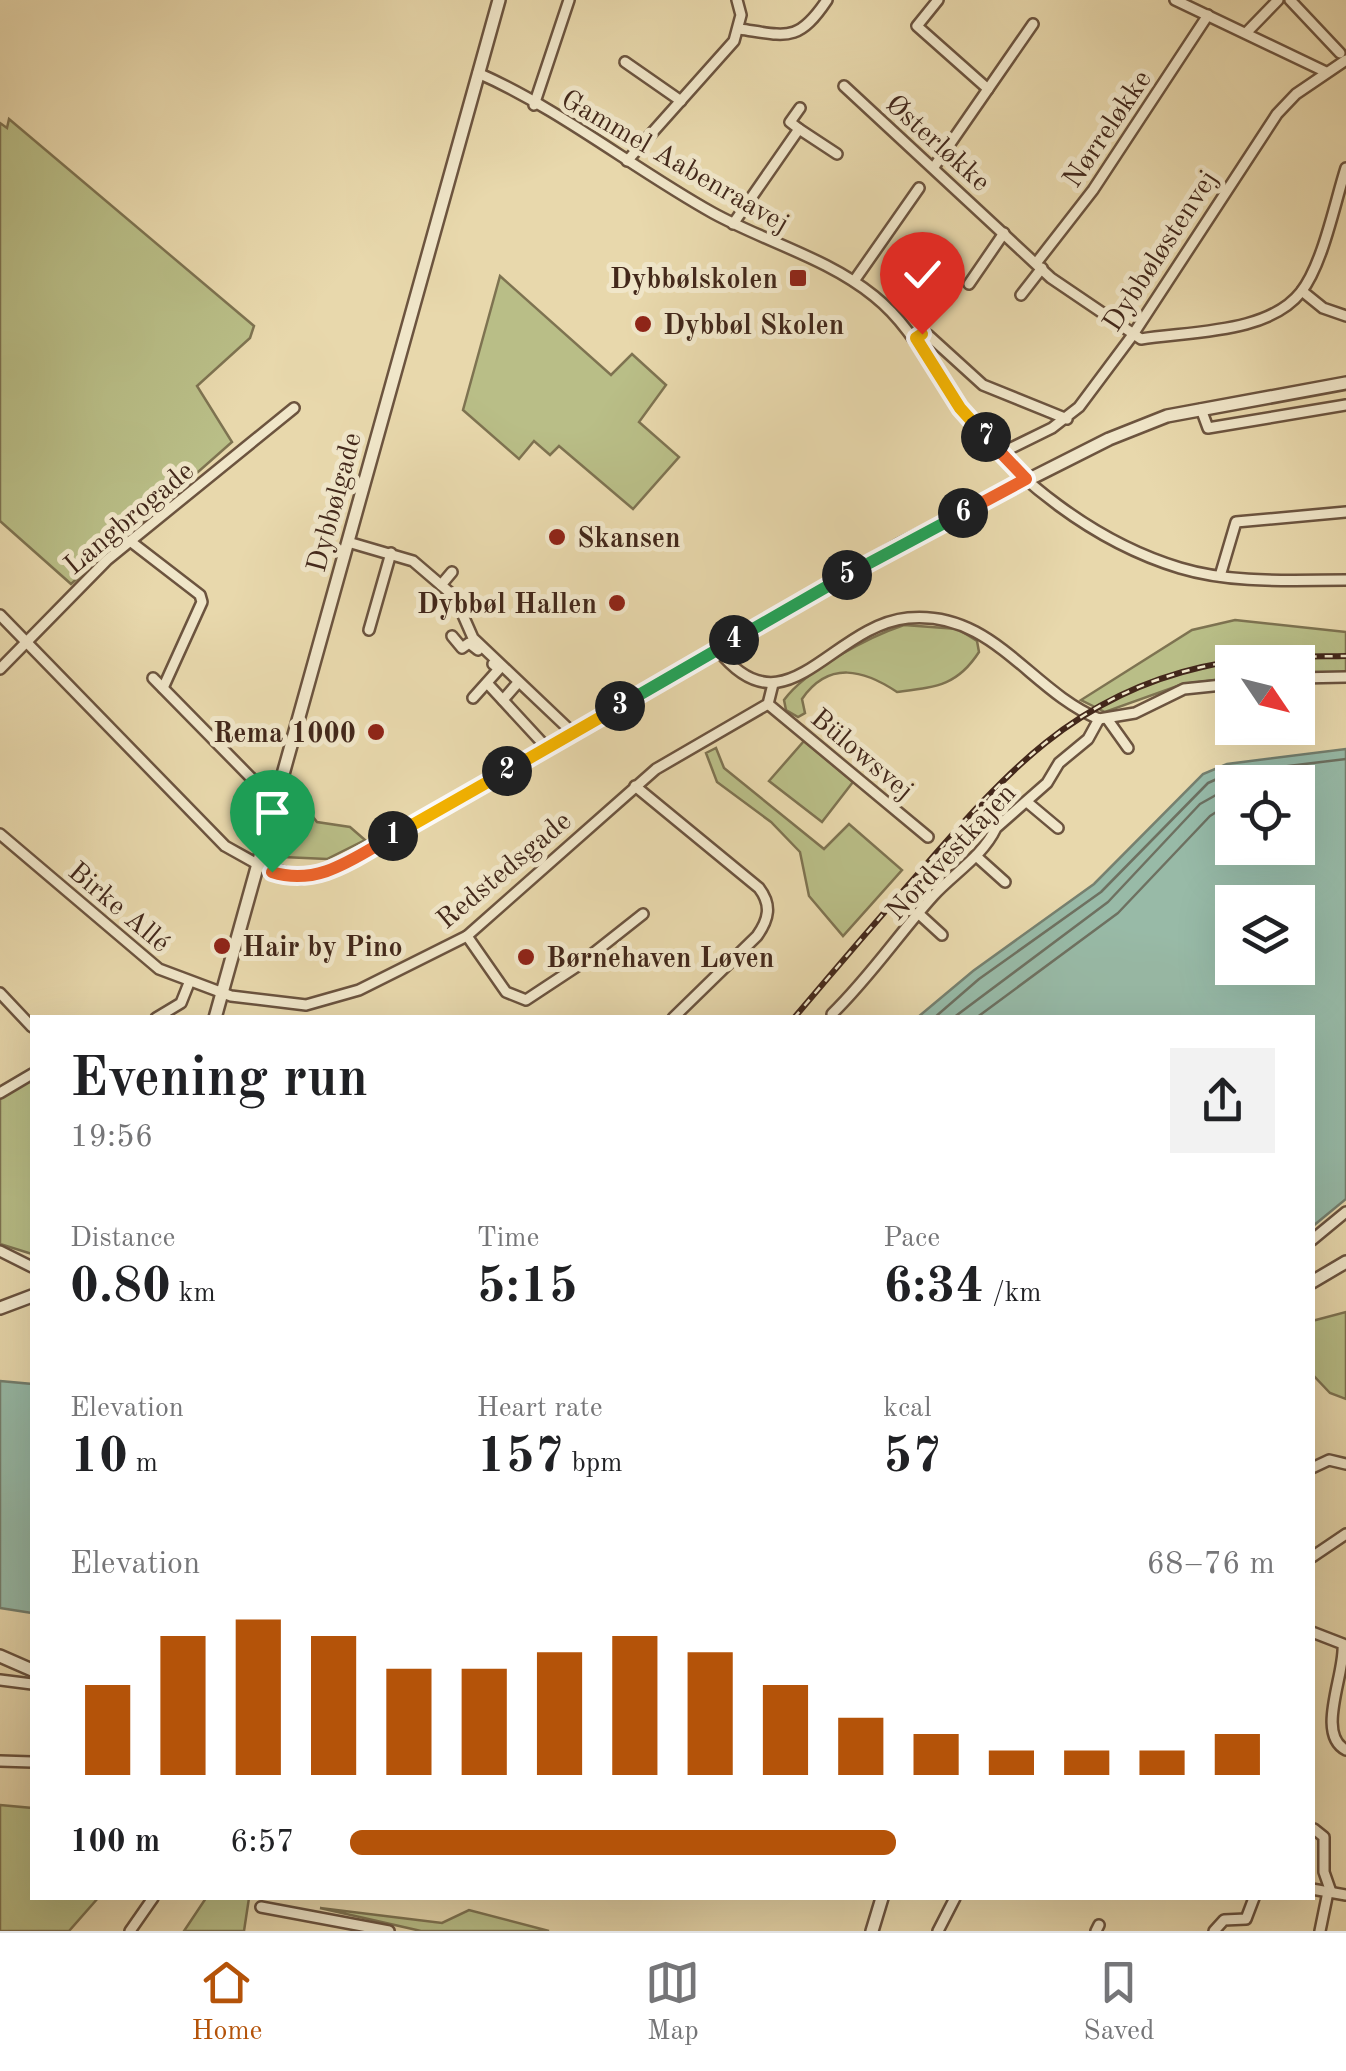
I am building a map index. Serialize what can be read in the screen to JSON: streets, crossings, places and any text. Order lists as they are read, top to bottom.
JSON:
{
  "streets": {
    "street": [
      "Nørreløkke",
      "Østerløkke",
      "Gammel Aabenraavej",
      "Dybbøløstenvej",
      "Dybbølgade",
      "Langbrogade",
      "Bülowsvej",
      "Nordvestkajen",
      "Redstedsgade",
      "Birke Allé"
    ]
  },
  "crossings": [
    ["Nørreløkke", "Østerløkke"],
    ["Østerløkke", "Dybbøløstenvej"],
    ["Gammel Aabenraavej", "Dybbøløstenvej"],
    ["Gammel Aabenraavej", "Dybbølgade"],
    ["Dybbølgade", "Redstedsgade"],
    ["Dybbølgade", "Birke Allé"],
    ["Bülowsvej", "Redstedsgade"],
    ["Redstedsgade", "Birke Allé"]
  ],
  "places": {
    "transit": ["Dybbølskolen"],
    "other": [
      "Dybbøl Skolen",
      "Skansen",
      "Dybbøl Hallen",
      "Rema 1000",
      "Hair by Pino",
      "Børnehaven Løven"
    ]
  },
  "north": "bottom right",
  "page": {
    "pins": [
      "7",
      "6",
      "5",
      "4",
      "3",
      "2",
      "1"
    ],
    "heading": ["Evening run", "19:56"],
    "stats": [
      ["Distance", "0.80 km"],
      ["Time", "5:15"],
      ["Pace", "6:34 /km"],
      ["Elevation", "10 m"],
      ["Heart rate", "157 bpm"],
      ["kcal", "57"]
    ],
    "chart": ["Elevation", "68–76 m"],
    "list": [
      {
        "name": "100 m",
        "note": "6:57"
      }
    ],
    "tabs": ["Home", "Map", "Saved"]
  }
}
